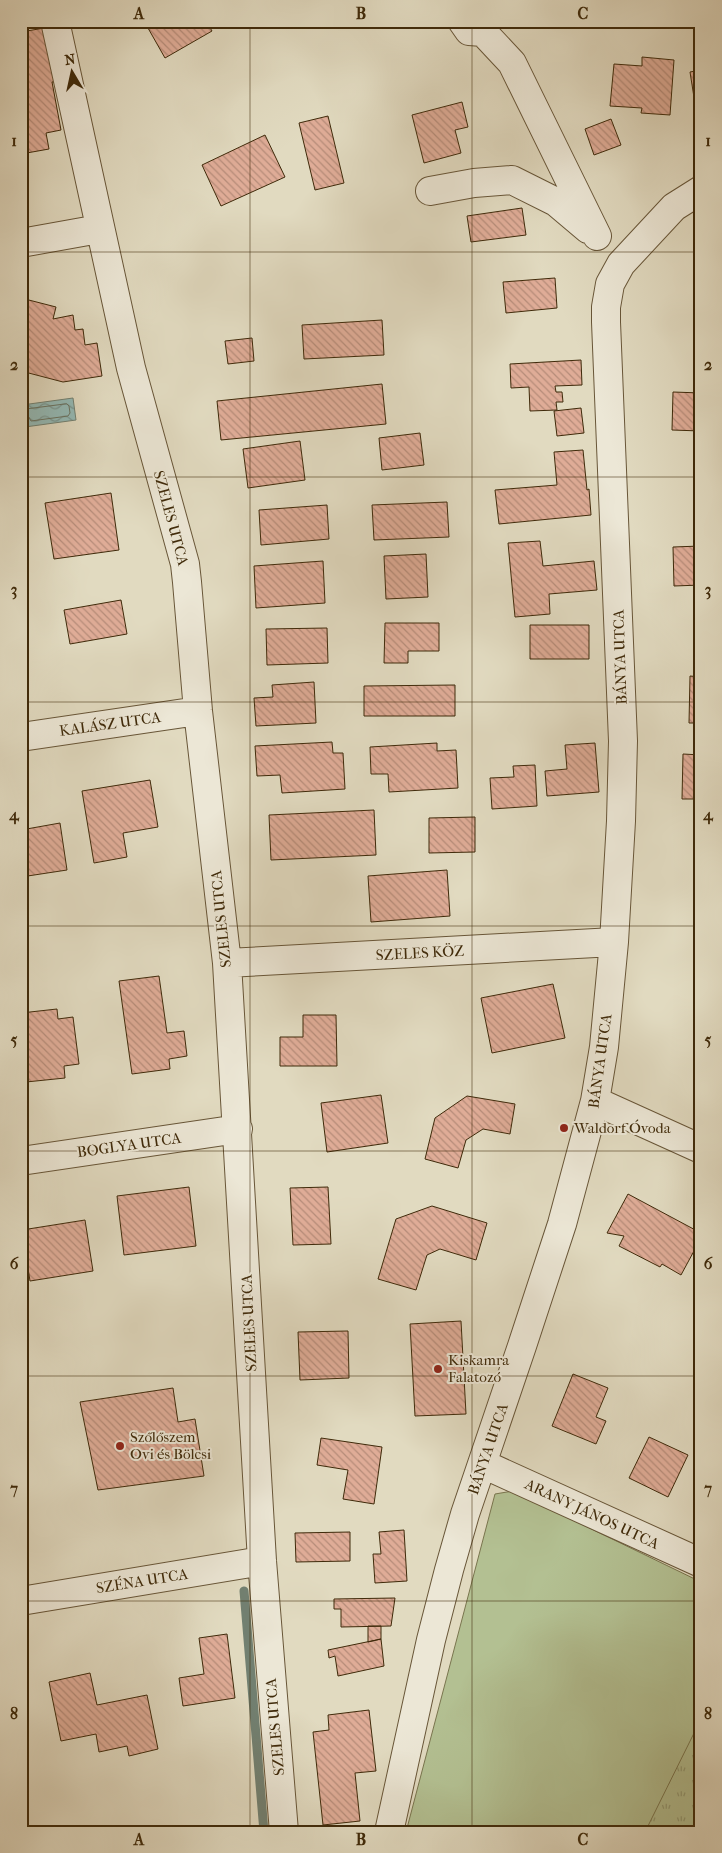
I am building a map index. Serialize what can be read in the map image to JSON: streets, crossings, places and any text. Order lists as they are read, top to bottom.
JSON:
{
  "streets": {
    "street": [
      "SZELES UTCA",
      "BÁNYA UTCA",
      "KALÁSZ UTCA",
      "SZELES KÖZ",
      "BOGLYA UTCA",
      "ARANY JÁNOS UTCA",
      "SZÉNA UTCA"
    ]
  },
  "crossings": [
    ["SZELES UTCA", "KALÁSZ UTCA"],
    ["SZELES UTCA", "SZELES KÖZ"],
    ["SZELES UTCA", "BOGLYA UTCA"],
    ["SZELES UTCA", "SZÉNA UTCA"],
    ["BÁNYA UTCA", "SZELES KÖZ"],
    ["BÁNYA UTCA", "ARANY JÁNOS UTCA"]
  ],
  "places": ["Waldorf Óvoda", "Kiskamra Falatozó", "Szőlőszem Ovi és Bölcsi"],
  "north": "top",
  "grid": {
    "columns": ["A", "B", "C"],
    "rows": [
      "1",
      "2",
      "3",
      "4",
      "5",
      "6",
      "7",
      "8"
    ]
  }
}
